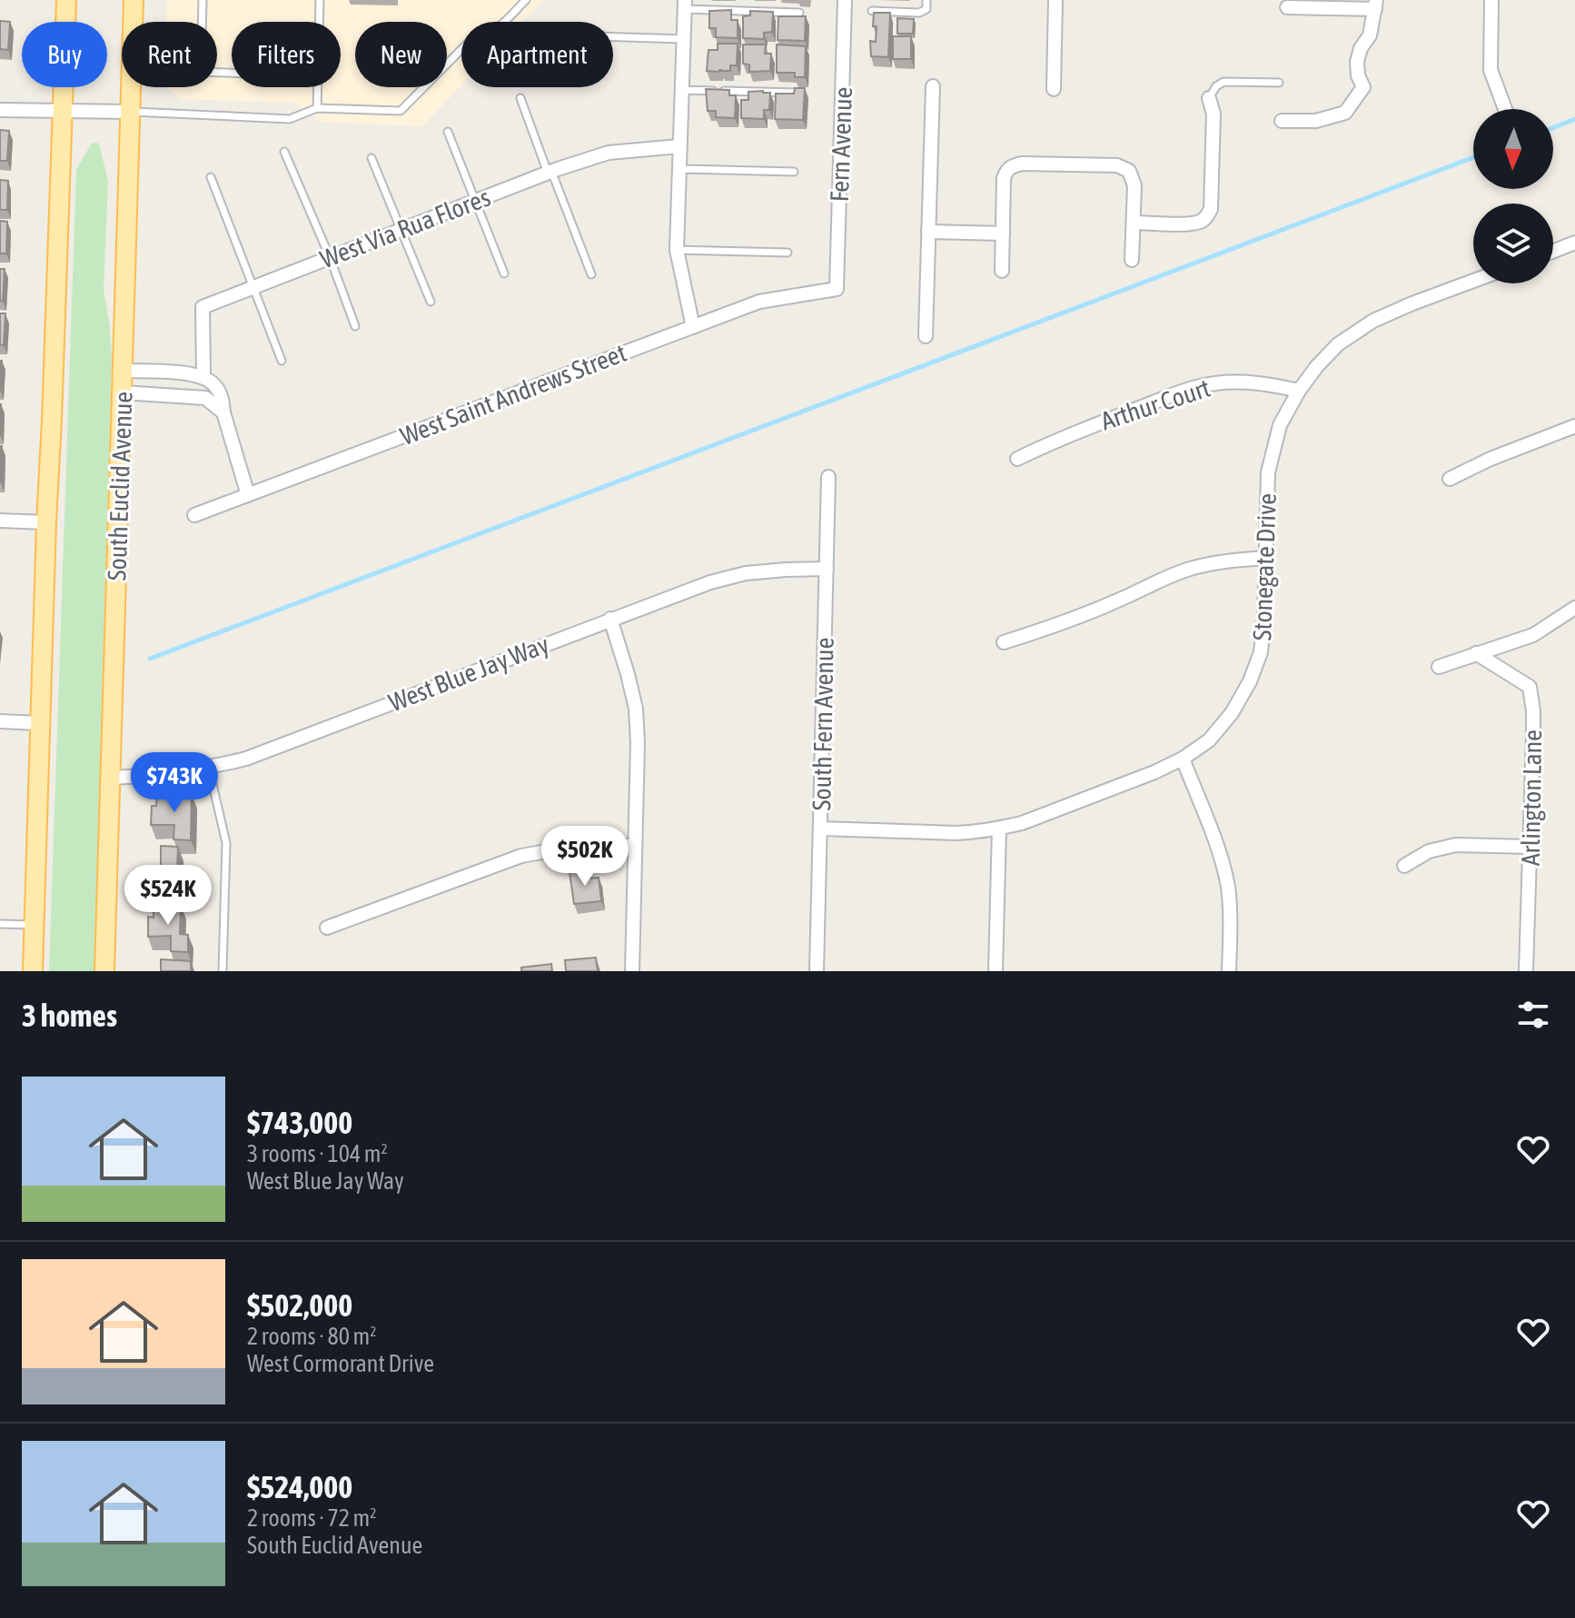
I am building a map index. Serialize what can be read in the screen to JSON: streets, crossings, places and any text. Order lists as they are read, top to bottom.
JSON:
{
  "streets": {
    "main road": ["South Euclid Avenue"],
    "street": [
      "Fern Avenue",
      "West Via Rua Flores",
      "West Saint Andrews Street",
      "Arthur Court",
      "Stonegate Drive",
      "West Blue Jay Way",
      "South Fern Avenue",
      "Arlington Lane"
    ]
  },
  "crossings": [
    ["Fern Avenue", "West Saint Andrews Street"],
    ["Arthur Court", "Stonegate Drive"],
    ["South Euclid Avenue", "West Blue Jay Way"],
    ["Stonegate Drive", "South Fern Avenue"],
    ["West Blue Jay Way", "South Fern Avenue"]
  ],
  "north": "bottom",
  "page": {
    "chip": [
      "Buy",
      "Rent",
      "Filters",
      "New",
      "Apartment"
    ],
    "price": ["$743K", "$502K", "$524K"],
    "heading": "3 homes",
    "list": [
      {
        "name": "$743,000",
        "note": "3 rooms · 104 m² · West Blue Jay Way"
      },
      {
        "name": "$502,000",
        "note": "2 rooms · 80 m² · West Cormorant Drive"
      },
      {
        "name": "$524,000",
        "note": "2 rooms · 72 m² · South Euclid Avenue"
      }
    ]
  }
}
